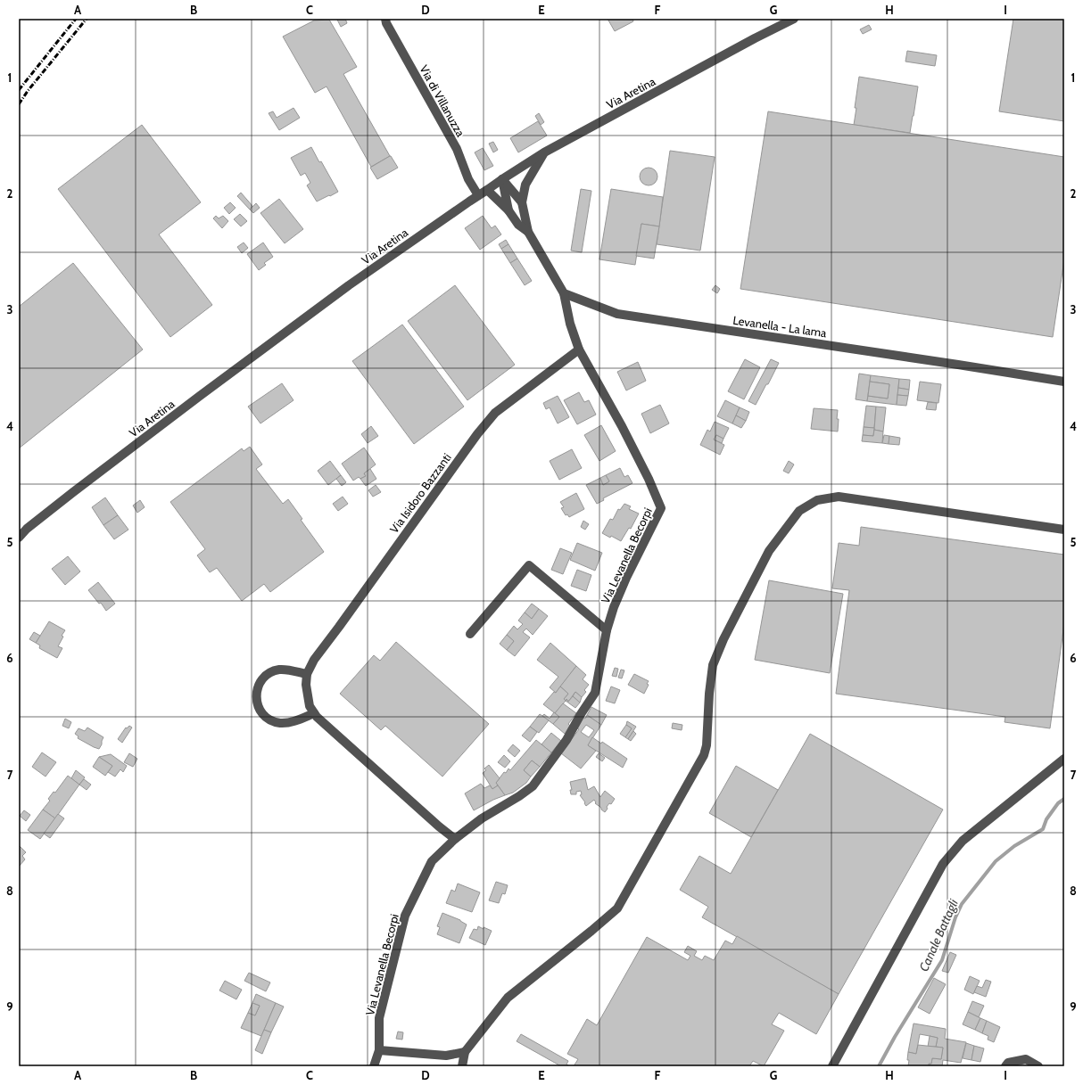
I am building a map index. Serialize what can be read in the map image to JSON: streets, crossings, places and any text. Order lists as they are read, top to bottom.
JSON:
{
  "streets": {
    "street": [
      "Via Aretina",
      "Via di Villanuzza",
      "Levanella - La lama",
      "Via Isidoro Bazzanti",
      "Via Levanella Becorpi"
    ]
  },
  "crossings": [
    ["Via Aretina", "Via di Villanuzza"],
    ["Levanella - La lama", "Via Levanella Becorpi"],
    ["Via Isidoro Bazzanti", "Via Levanella Becorpi"]
  ],
  "water": ["Canale Battagli"],
  "grid": {
    "columns": [
      "A",
      "B",
      "C",
      "D",
      "E",
      "F",
      "G",
      "H",
      "I"
    ],
    "rows": [
      "1",
      "2",
      "3",
      "4",
      "5",
      "6",
      "7",
      "8",
      "9"
    ]
  }
}
